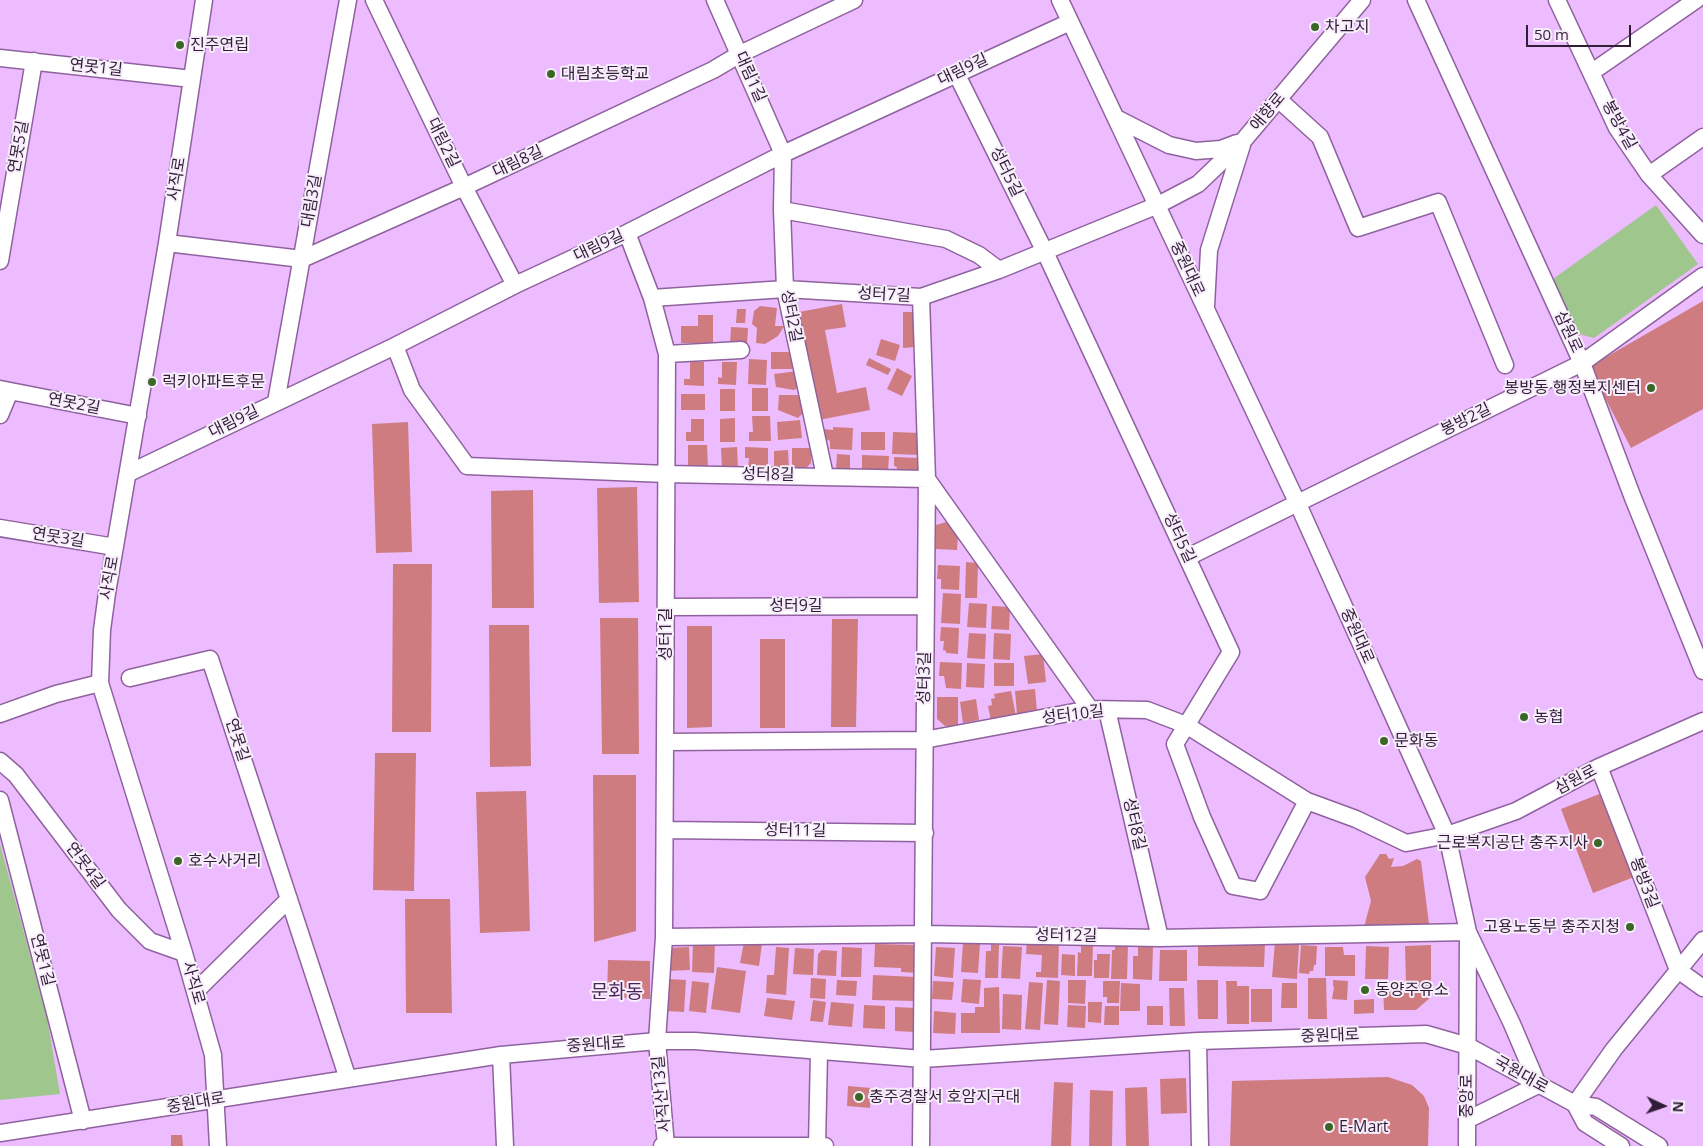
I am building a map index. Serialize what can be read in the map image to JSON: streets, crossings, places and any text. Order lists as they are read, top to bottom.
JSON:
{
  "streets": {
    "street": [
      "연못1길",
      "대림9길",
      "대림1길",
      "애향로",
      "봉방4길",
      "대림2길",
      "연못5길",
      "대림8길",
      "성터5길",
      "사직로",
      "대림3길",
      "중원대로",
      "성터7길",
      "성터2길",
      "삼원로",
      "연못2길",
      "봉방2길",
      "성터8길",
      "연못3길",
      "성터9길",
      "성터1길",
      "성터3길",
      "성터10길",
      "연못길",
      "성터11길",
      "연못4길",
      "봉방3길",
      "성터12길",
      "국원대로",
      "사직산13길",
      "중앙로"
    ]
  },
  "crossings": [
    ["연못1길", "연못5길"],
    ["연못1길", "사직로"],
    ["연못1길", "중원대로"],
    ["대림9길", "대림1길"],
    ["대림9길", "대림2길"],
    ["대림9길", "성터5길"],
    ["대림9길", "사직로"],
    ["대림9길", "대림3길"],
    ["대림9길", "중원대로"],
    ["대림9길", "성터2길"],
    ["대림9길", "성터8길"],
    ["대림9길", "성터1길"],
    ["대림1길", "대림8길"],
    ["대림1길", "성터2길"],
    ["애향로", "중원대로"],
    ["애향로", "성터7길"],
    ["대림2길", "대림8길"],
    ["대림8길", "대림3길"],
    ["성터5길", "성터7길"],
    ["성터5길", "봉방2길"],
    ["성터5길", "성터10길"],
    ["사직로", "중원대로"],
    ["사직로", "연못2길"],
    ["사직로", "연못3길"],
    ["사직로", "연못4길"],
    ["중원대로", "성터7길"],
    ["중원대로", "삼원로"],
    ["중원대로", "봉방2길"],
    ["중원대로", "성터1길"],
    ["중원대로", "성터3길"],
    ["중원대로", "성터10길"],
    ["중원대로", "연못길"],
    ["중원대로", "성터12길"],
    ["중원대로", "국원대로"],
    ["중원대로", "사직산13길"],
    ["중원대로", "중앙로"],
    ["성터7길", "성터2길"],
    ["성터7길", "성터1길"],
    ["성터7길", "성터3길"],
    ["성터2길", "성터8길"],
    ["삼원로", "봉방2길"],
    ["삼원로", "성터10길"],
    ["삼원로", "봉방3길"],
    ["성터8길", "성터1길"],
    ["성터8길", "성터3길"],
    ["성터8길", "성터10길"],
    ["성터8길", "성터12길"],
    ["성터9길", "성터1길"],
    ["성터9길", "성터3길"],
    ["성터1길", "성터10길"],
    ["성터1길", "성터11길"],
    ["성터1길", "성터12길"],
    ["성터1길", "사직산13길"],
    ["성터3길", "성터10길"],
    ["성터3길", "성터11길"],
    ["성터3길", "성터12길"],
    ["국원대로", "중앙로"]
  ],
  "districts": ["문화동"],
  "places": [
    "차고지",
    "진주연립",
    "대림초등학교",
    "럭키아파트후문",
    "봉방동 행정복지센터",
    "농협",
    "문화동",
    "근로복지공단 충주지사",
    "호수사거리",
    "고용노동부 충주지청",
    "동양주유소",
    "충주경찰서 호암지구대",
    "E-Mart"
  ],
  "scale_bar": "50 m",
  "north": "right"
}
